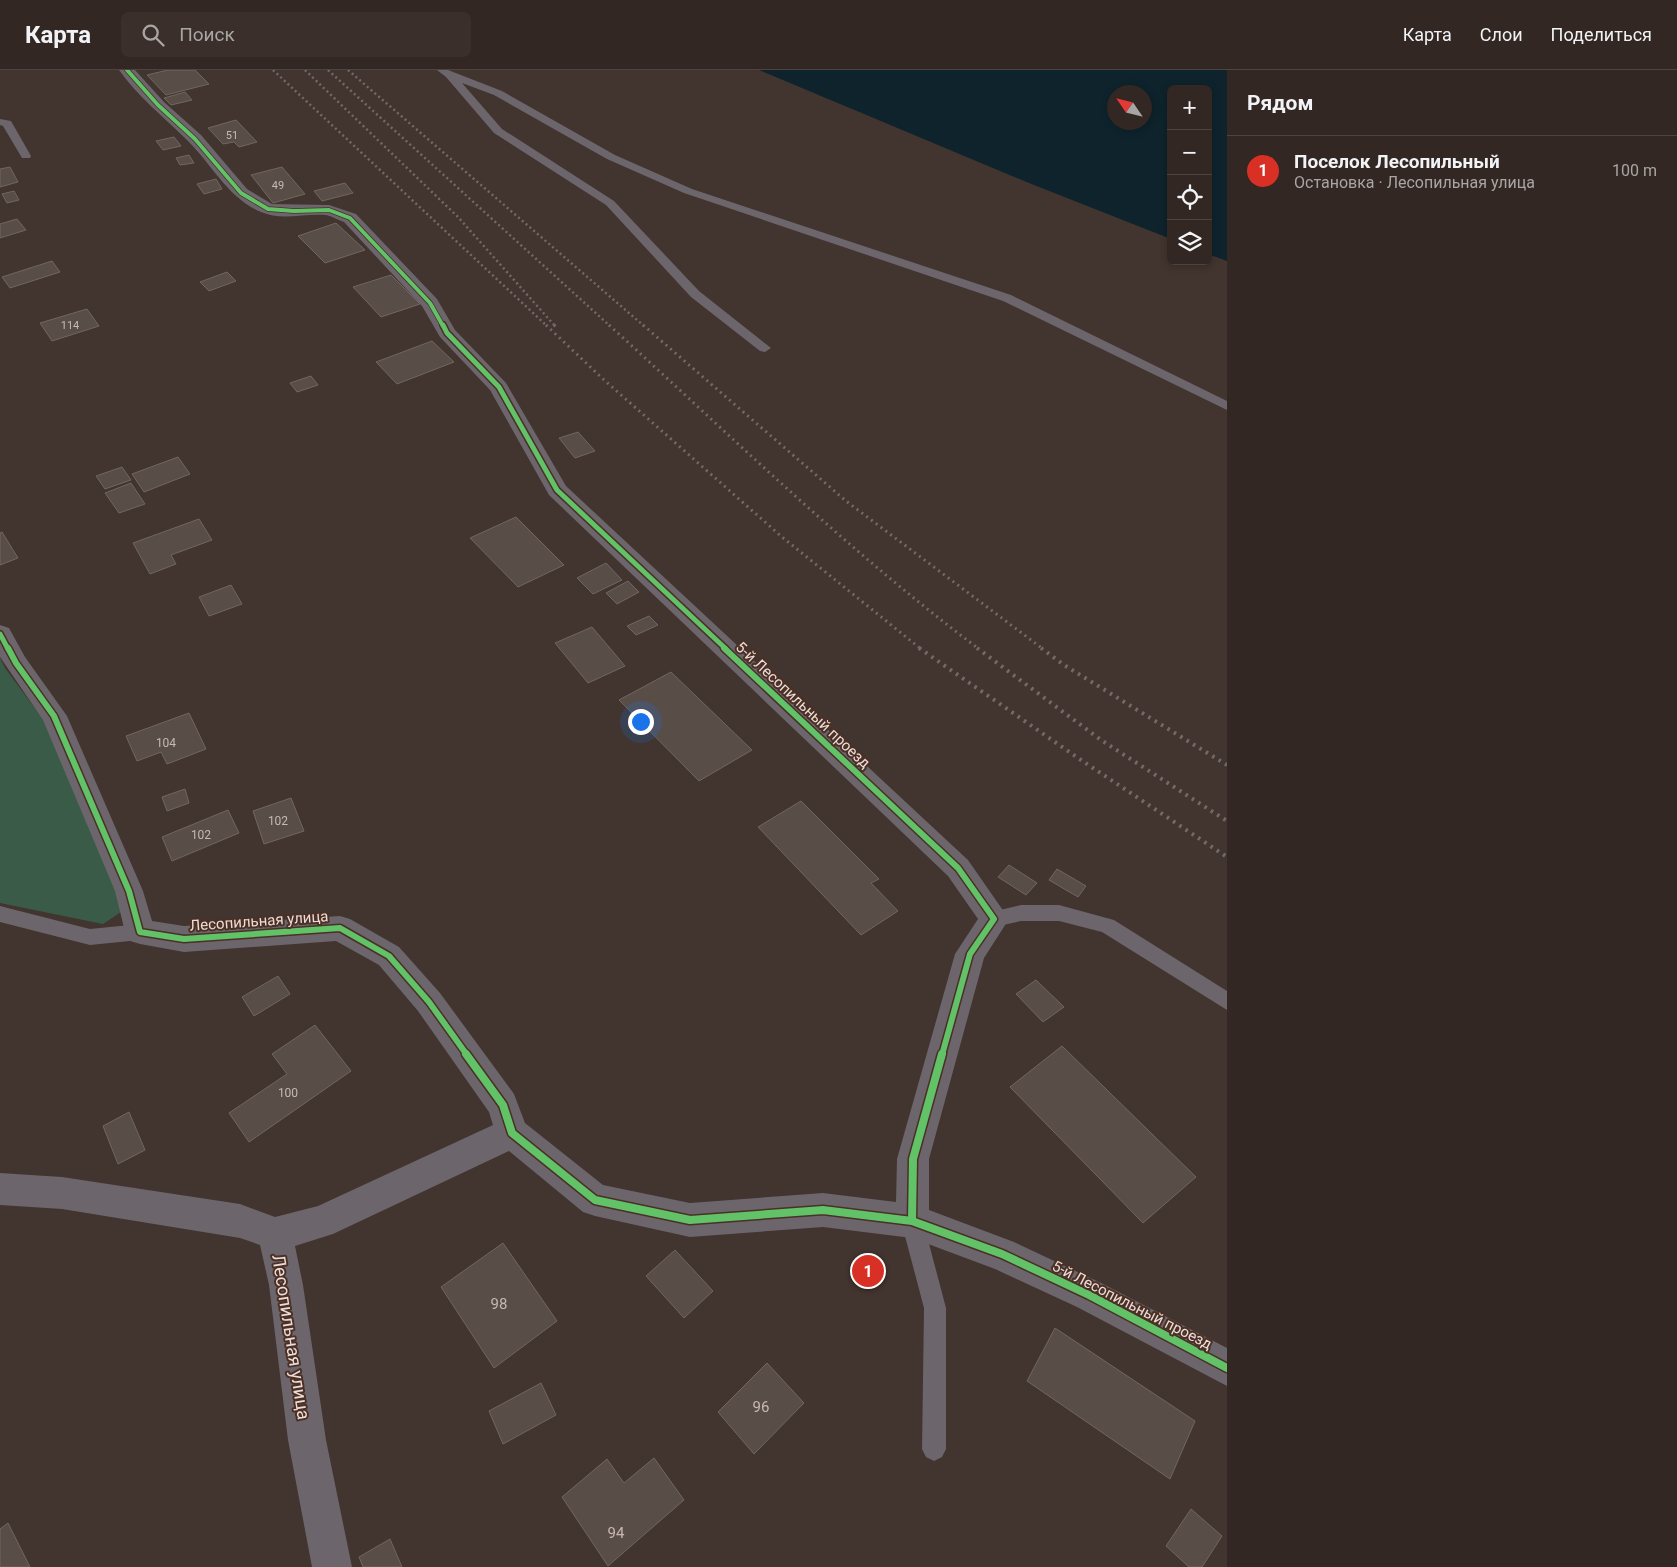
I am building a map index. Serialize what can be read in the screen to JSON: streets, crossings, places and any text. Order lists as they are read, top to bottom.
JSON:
{
  "streets": {
    "street": ["5-й Лесопильный проезд", "Лесопильная улица"]
  },
  "house_numbers": [
    "51",
    "49",
    "114",
    "104",
    "102",
    "102",
    "100",
    "98",
    "96",
    "94"
  ],
  "north": "top left",
  "page": {
    "header": "Карта",
    "search": "Поиск",
    "nav": ["Карта", "Слои", "Поделиться"],
    "heading": "Рядом",
    "map_buttons": ["+", "−"],
    "list": [
      {
        "mark": "1",
        "name": "Поселок Лесопильный",
        "note": "Остановка · Лесопильная улица",
        "value": "100 m"
      }
    ],
    "pins": "1"
  }
}
